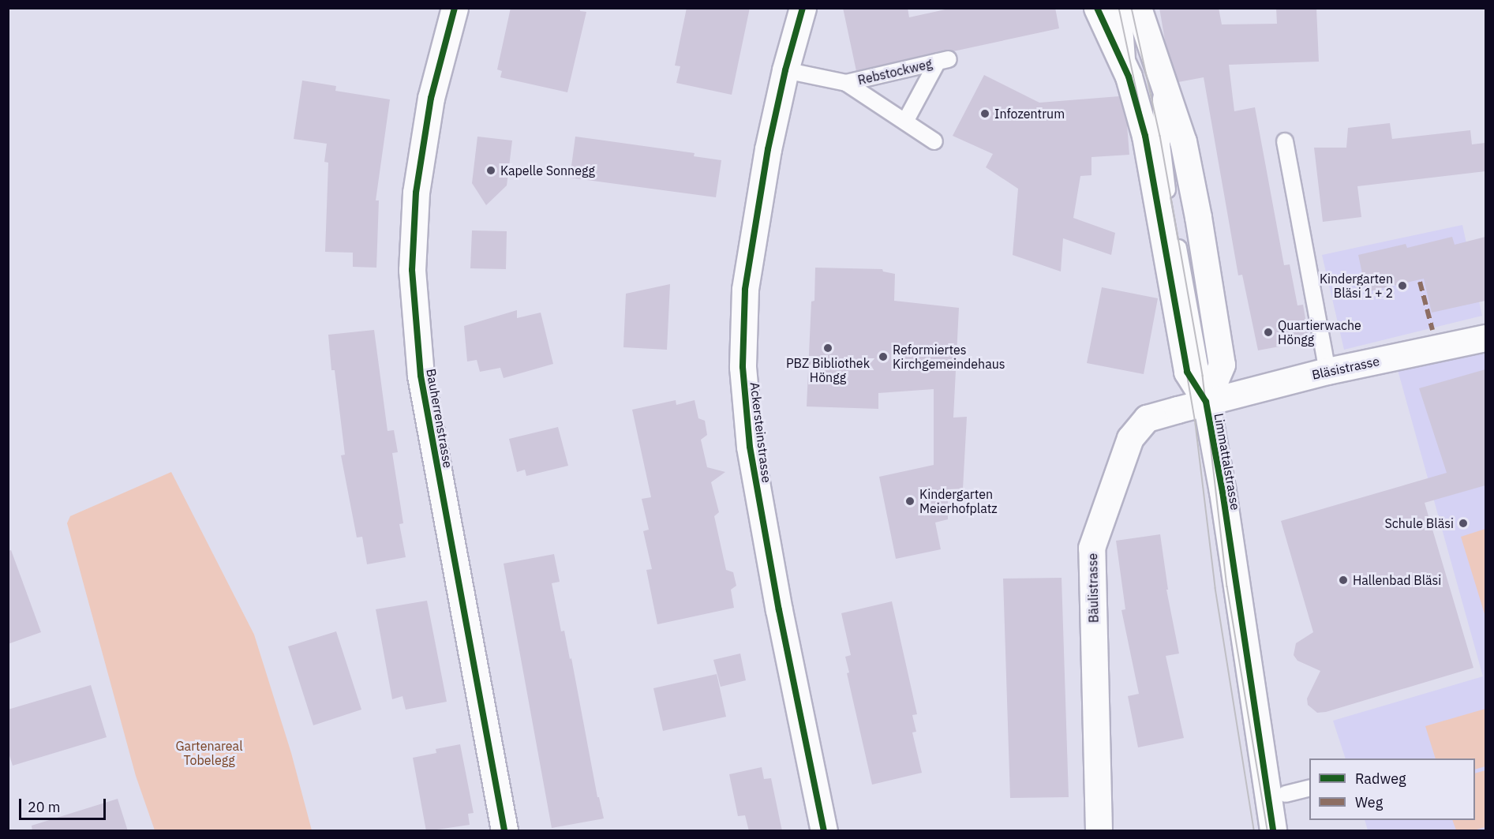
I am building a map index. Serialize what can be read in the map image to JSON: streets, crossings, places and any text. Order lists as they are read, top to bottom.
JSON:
{
  "streets": {
    "street": [
      "Bläsistrasse",
      "Bauherrenstrasse",
      "Ackersteinstrasse",
      "Limmattalstrasse",
      "Bäulistrasse"
    ],
    "lane": ["Rebstockweg"]
  },
  "crossings": [
    ["Rebstockweg", "Ackersteinstrasse"],
    ["Bläsistrasse", "Limmattalstrasse"],
    ["Bläsistrasse", "Bäulistrasse"],
    ["Limmattalstrasse", "Bäulistrasse"]
  ],
  "parks": ["Gartenareal Tobelegg"],
  "places": [
    "Infozentrum",
    "Kapelle Sonnegg",
    "Kindergarten Bläsi 1 + 2",
    "Quartierwache Höngg",
    "PBZ Bibliothek Höngg",
    "Reformiertes Kirchgemeindehaus",
    "Kindergarten Meierhofplatz",
    "Schule Bläsi",
    "Hallenbad Bläsi"
  ],
  "legend": ["Radweg", "Weg"],
  "scale_bar": "20 m"
}
